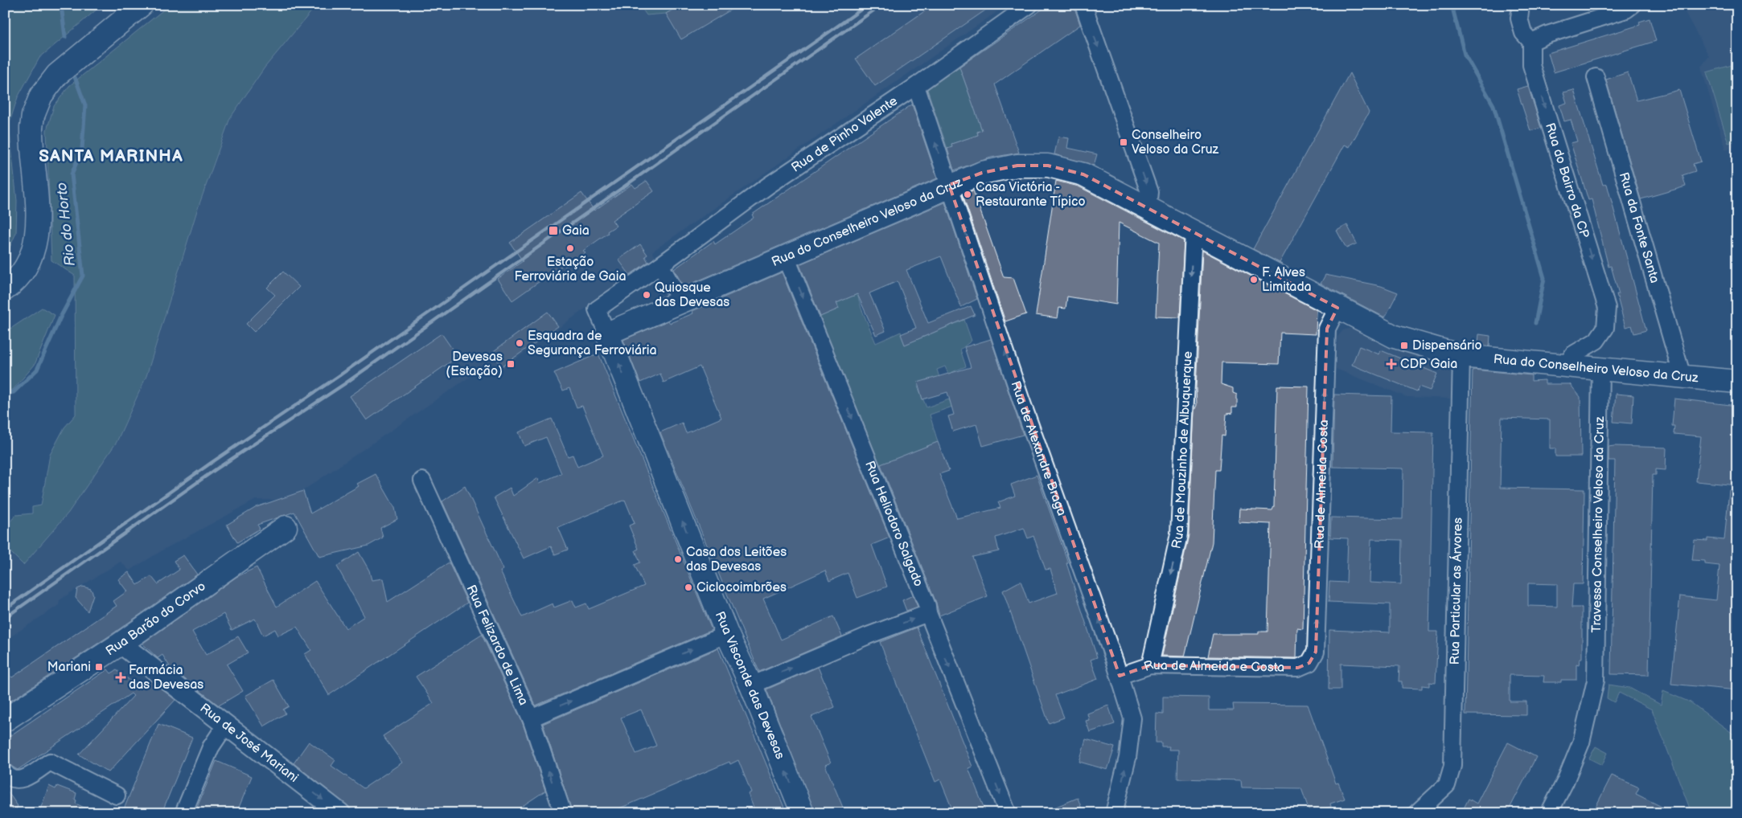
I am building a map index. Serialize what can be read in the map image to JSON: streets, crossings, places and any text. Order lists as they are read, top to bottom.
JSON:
{
  "streets": {
    "main road": ["Rua do Conselheiro Veloso da Cruz", "Rua Barão do Corvo", "Rua Visconde das Devesas"],
    "street": [
      "Rua de Pinho Valente",
      "Rua do Bairro da CP",
      "Rua da Fonte Santa",
      "Rua de Alexandre Braga",
      "Rua de Mouzinho de Albuquerque",
      "Rua de Almeida Costa",
      "Rua Heliodoro Salgado",
      "Travessa Conselheiro Veloso da Cruz",
      "Rua Particular as Árvores",
      "Rua Felizardo de Lima",
      "Rua de Almeida e Costa",
      "Rua de José Mariani"
    ]
  },
  "crossings": [
    ["Rua de Pinho Valente", "Rua do Conselheiro Veloso da Cruz"],
    ["Rua de Pinho Valente", "Rua de Alexandre Braga"],
    ["Rua de Pinho Valente", "Rua Visconde das Devesas"],
    ["Rua do Bairro da CP", "Rua do Conselheiro Veloso da Cruz"],
    ["Rua do Conselheiro Veloso da Cruz", "Rua da Fonte Santa"],
    ["Rua do Conselheiro Veloso da Cruz", "Rua de Alexandre Braga"],
    ["Rua do Conselheiro Veloso da Cruz", "Rua de Mouzinho de Albuquerque"],
    ["Rua do Conselheiro Veloso da Cruz", "Rua de Almeida Costa"],
    ["Rua do Conselheiro Veloso da Cruz", "Rua Heliodoro Salgado"],
    ["Rua do Conselheiro Veloso da Cruz", "Travessa Conselheiro Veloso da Cruz"],
    ["Rua do Conselheiro Veloso da Cruz", "Rua Particular as Árvores"],
    ["Rua do Conselheiro Veloso da Cruz", "Rua Visconde das Devesas"],
    ["Rua de Alexandre Braga", "Rua de Almeida e Costa"],
    ["Rua de Mouzinho de Albuquerque", "Rua de Almeida e Costa"],
    ["Rua de Almeida Costa", "Rua de Almeida e Costa"],
    ["Rua Barão do Corvo", "Rua de José Mariani"]
  ],
  "one_way": [
    "Rua do Bairro da CP",
    "Rua de Alexandre Braga",
    "Rua de Mouzinho de Albuquerque",
    "Rua de Almeida Costa",
    "Rua Heliodoro Salgado",
    "Rua Visconde das Devesas",
    "Rua de José Mariani"
  ],
  "districts": ["SANTA MARINHA"],
  "water": ["Rio do Horto"],
  "places": {
    "transit": [
      "Conselheiro Veloso da Cruz",
      "Gaia",
      "Dispensário",
      "Devesas (Estação)",
      "Mariani"
    ],
    "other": [
      "Casa Victória - Restaurante Típico",
      "Estação Ferroviária de Gaia",
      "F. Alves Limitada",
      "Quiosque das Devesas",
      "Esquadra de Segurança Ferroviária",
      "Casa dos Leitões das Devesas",
      "Ciclocoimbrões"
    ],
    "health": ["CDP Gaia", "Farmácia das Devesas"]
  }
}
